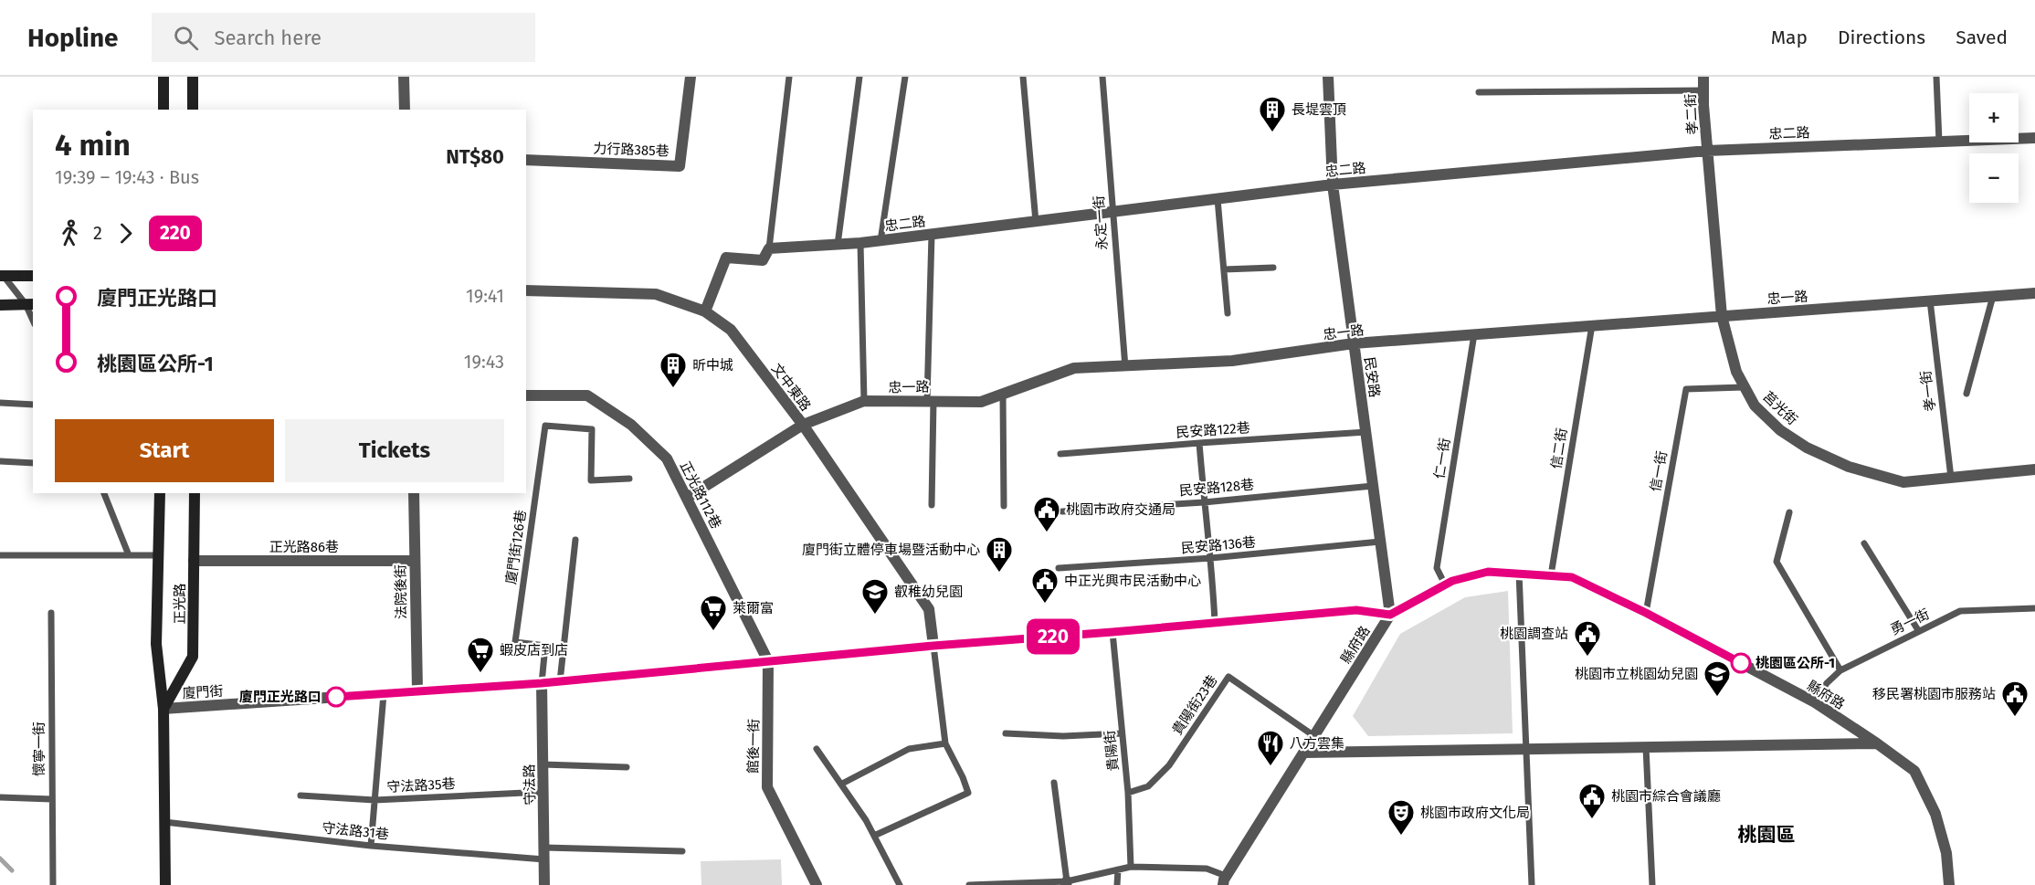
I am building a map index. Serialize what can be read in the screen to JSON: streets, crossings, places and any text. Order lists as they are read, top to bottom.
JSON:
{
  "streets": {
    "street": [
      "孝二街",
      "忠二路",
      "力行路385巷",
      "忠一路",
      "民安路",
      "文中東路",
      "莒光街",
      "正光路112巷",
      "正光路86巷",
      "法院後街",
      "正光路",
      "縣府路",
      "廈門街",
      "館後一街",
      "守法路"
    ],
    "lane": [
      "永定一街",
      "孝一街",
      "民安路122巷",
      "信二街",
      "仁一街",
      "信一街",
      "民安路128巷",
      "民安路136巷",
      "廈門街126巷",
      "勇一街",
      "貴陽街23巷",
      "懷寧一街",
      "貴陽街",
      "守法路35巷",
      "守法路31巷"
    ]
  },
  "crossings": [
    ["孝二街", "忠二路"],
    ["孝二街", "莒光街"],
    ["忠二路", "永定一街"],
    ["忠二路", "民安路"],
    ["忠二路", "文中東路"],
    ["忠二路", "莒光街"],
    ["永定一街", "忠一路"],
    ["忠一路", "民安路"],
    ["忠一路", "文中東路"],
    ["忠一路", "孝一街"],
    ["忠一路", "莒光街"],
    ["忠一路", "信二街"],
    ["忠一路", "仁一街"],
    ["忠一路", "正光路112巷"],
    ["民安路", "民安路122巷"],
    ["民安路", "民安路128巷"],
    ["民安路", "民安路136巷"],
    ["民安路", "縣府路"],
    ["民安路", "廈門街"],
    ["文中東路", "廈門街"],
    ["孝一街", "莒光街"],
    ["莒光街", "信一街"],
    ["信二街", "縣府路"],
    ["仁一街", "縣府路"],
    ["信一街", "縣府路"],
    ["正光路112巷", "廈門街"],
    ["正光路112巷", "館後一街"],
    ["正光路86巷", "法院後街"],
    ["正光路86巷", "正光路"],
    ["廈門街126巷", "廈門街"],
    ["廈門街126巷", "守法路"],
    ["法院後街", "廈門街"],
    ["正光路", "廈門街"],
    ["正光路", "守法路31巷"],
    ["勇一街", "縣府路"],
    ["縣府路", "廈門街"],
    ["縣府路", "貴陽街23巷"],
    ["廈門街", "館後一街"],
    ["廈門街", "貴陽街"],
    ["廈門街", "守法路"],
    ["貴陽街23巷", "貴陽街"],
    ["守法路", "守法路35巷"],
    ["守法路", "守法路31巷"]
  ],
  "districts": ["桃園區"],
  "places": {
    "building": ["長堤雲頂", "昕中城", "廈門街立體停車場暨活動中心"],
    "public building": [
      "桃園市政府交通局",
      "中正光興市民活動中心",
      "桃園調查站",
      "移民署桃園市服務站",
      "桃園市綜合會議廳"
    ],
    "school or university": ["叡稚幼兒園", "桃園市立桃園幼兒園"],
    "supermarket": ["萊爾富", "蝦皮店到店"],
    "other": ["桃園區公所-1", "廈門正光路口"],
    "restaurant": ["八方雲集"],
    "theatre": ["桃園市政府文化局"]
  },
  "lines": ["bus line 220"],
  "page": {
    "header": "Hopline",
    "search": "Search here",
    "nav": ["Map", "Directions", "Saved"],
    "on_map": "220",
    "map_buttons": ["+", "−"],
    "heading": ["4 min", "19:39 – 19:43 · Bus", "NT$80"],
    "legs": ["2", "220"],
    "list": [
      {
        "name": "廈門正光路口",
        "value": "19:41"
      },
      {
        "name": "桃園區公所-1",
        "value": "19:43"
      }
    ],
    "buttons": ["Start", "Tickets"]
  }
}
